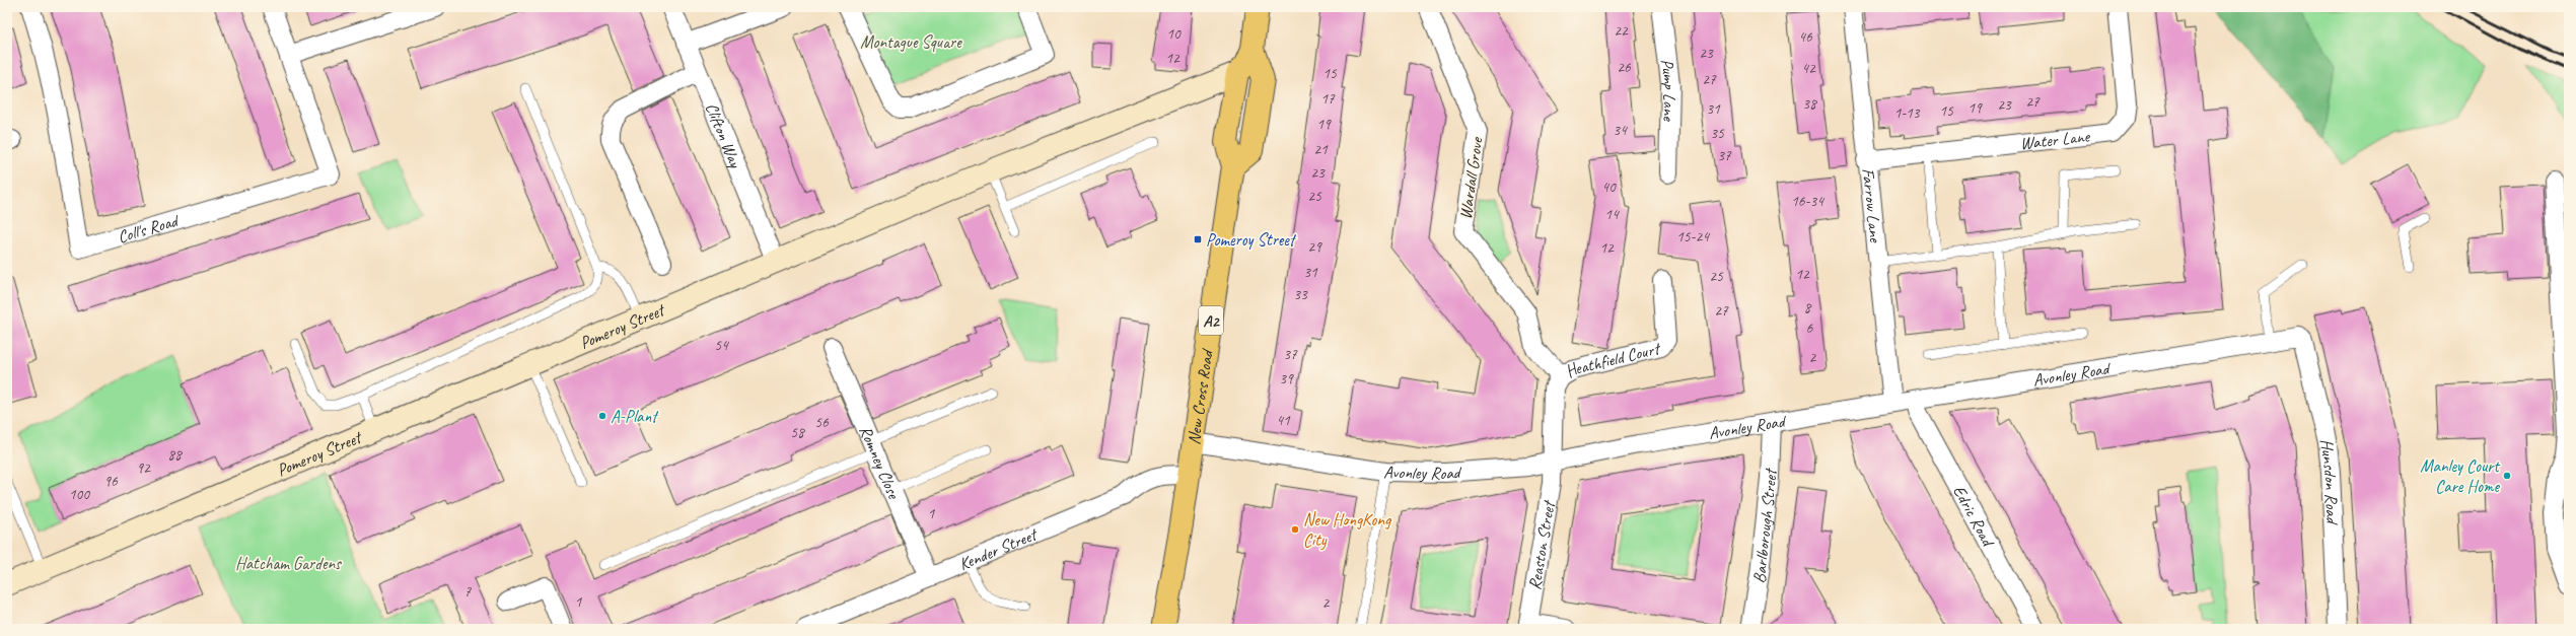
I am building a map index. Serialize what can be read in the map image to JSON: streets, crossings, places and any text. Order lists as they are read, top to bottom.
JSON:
{
  "streets": {
    "highway": ["A2", "New Cross Road"],
    "main road": ["Pomeroy Street"],
    "street": [
      "Pump Lane",
      "Clifton Way",
      "Water Lane",
      "Wardall Grove",
      "Farrow Lane",
      "Coll's Road",
      "Heathfield Court",
      "Avonley Road",
      "Romney Close",
      "Hunsdon Road",
      "Edric Road",
      "Barlborough Street",
      "Reaston Street",
      "Kender Street"
    ]
  },
  "crossings": [
    ["Clifton Way", "Pomeroy Street"],
    ["Water Lane", "Farrow Lane"],
    ["Wardall Grove", "Heathfield Court"],
    ["Farrow Lane", "Avonley Road"],
    ["Pomeroy Street", "New Cross Road"],
    ["Heathfield Court", "Avonley Road"],
    ["Heathfield Court", "Reaston Street"],
    ["Avonley Road", "New Cross Road"],
    ["Avonley Road", "Hunsdon Road"],
    ["Avonley Road", "Edric Road"],
    ["Avonley Road", "Barlborough Street"],
    ["Avonley Road", "Reaston Street"],
    ["New Cross Road", "Kender Street"],
    ["Romney Close", "Kender Street"]
  ],
  "parks": ["Montague Square", "Hatcham Gardens"],
  "places": {
    "transit": ["Pomeroy Street"],
    "other": ["A-Plant", "Manley Court Care Home", "New HongKong City"]
  },
  "house_numbers": [
    "22",
    "10",
    "46",
    "23",
    "12",
    "26",
    "42",
    "15",
    "27",
    "17",
    "27",
    "38",
    "23",
    "19",
    "31",
    "15",
    "1-13",
    "19",
    "34",
    "35",
    "21",
    "37",
    "23",
    "40",
    "25",
    "16-34",
    "14",
    "15-24",
    "29",
    "12",
    "31",
    "12",
    "25",
    "33",
    "8",
    "27",
    "6",
    "54",
    "37",
    "2",
    "39",
    "41",
    "56",
    "58",
    "88",
    "92",
    "96",
    "100",
    "1",
    "7",
    "1",
    "2"
  ]
}
